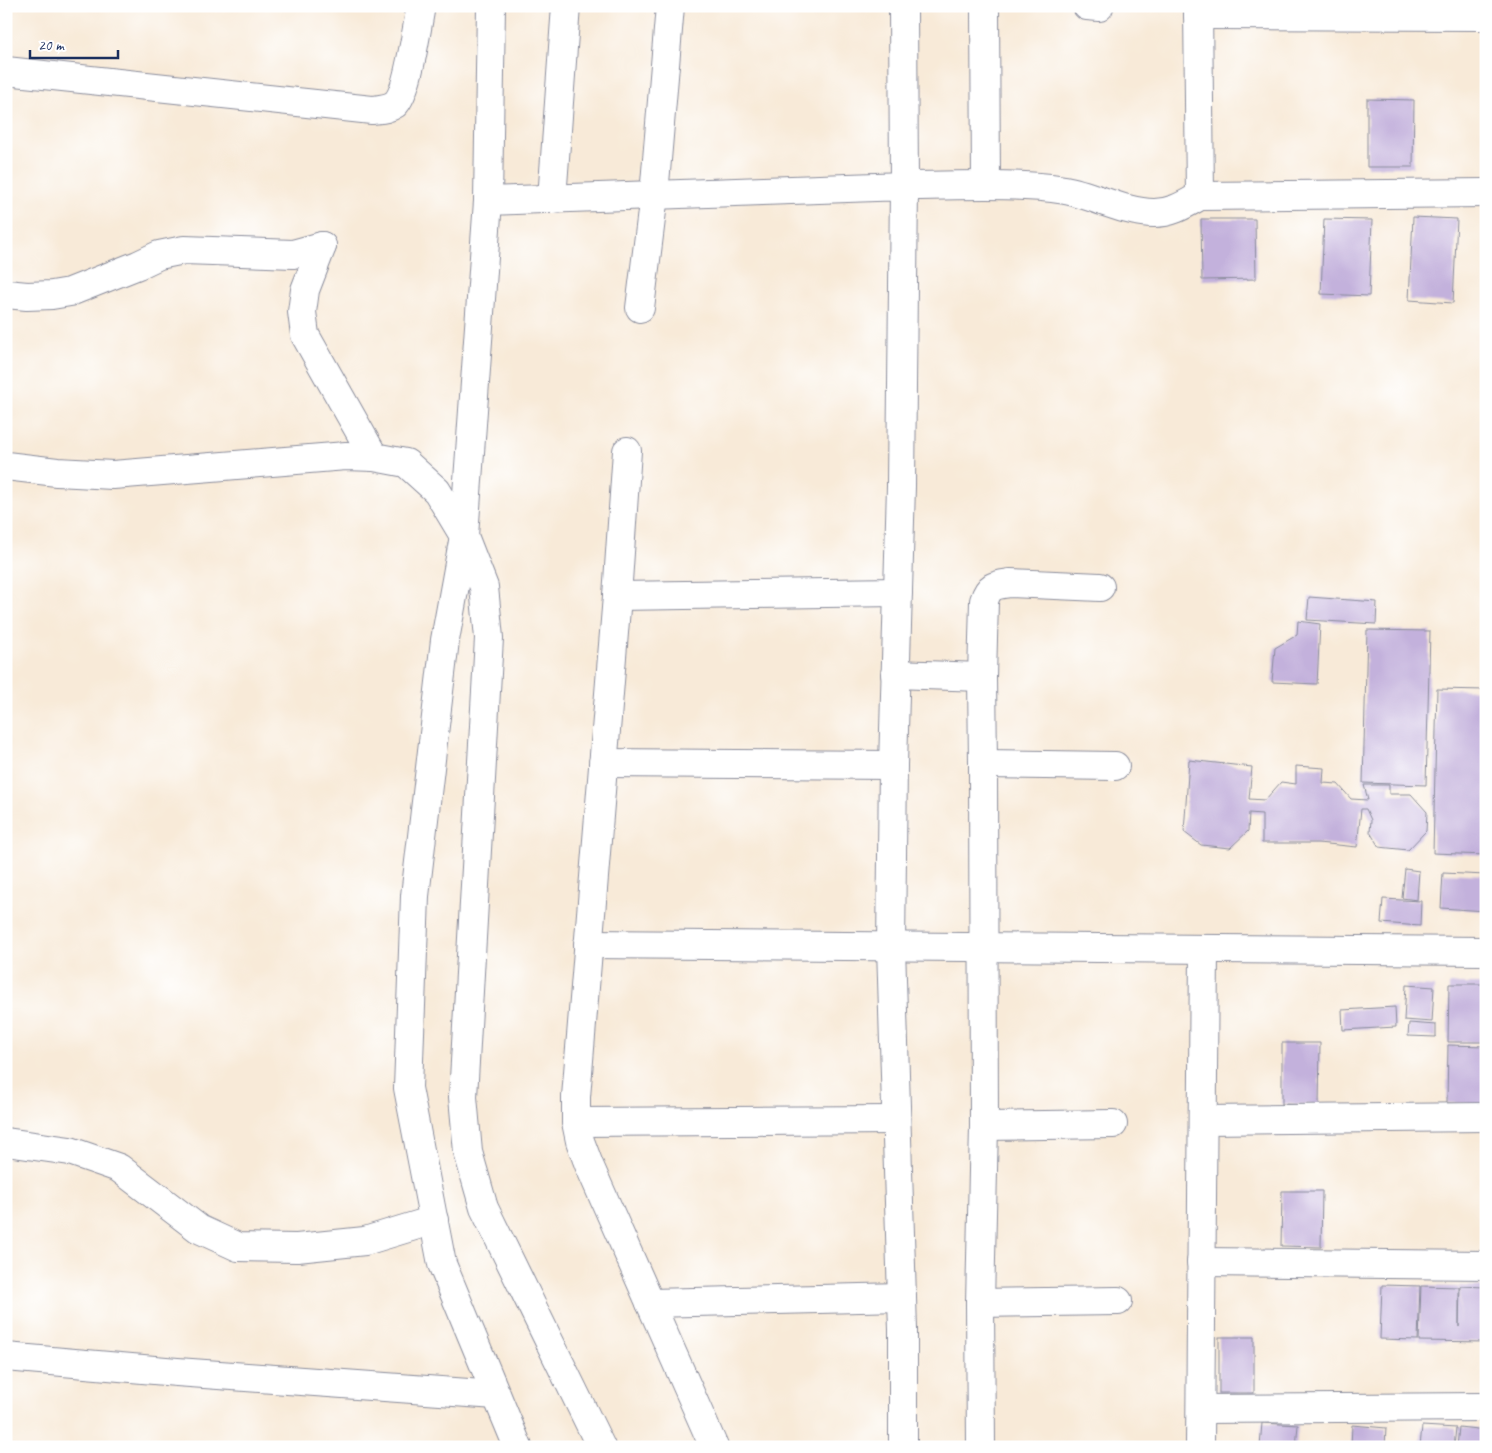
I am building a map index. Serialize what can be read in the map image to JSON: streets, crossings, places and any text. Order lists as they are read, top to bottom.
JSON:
{
  "scale_bar": "20 m"
}
